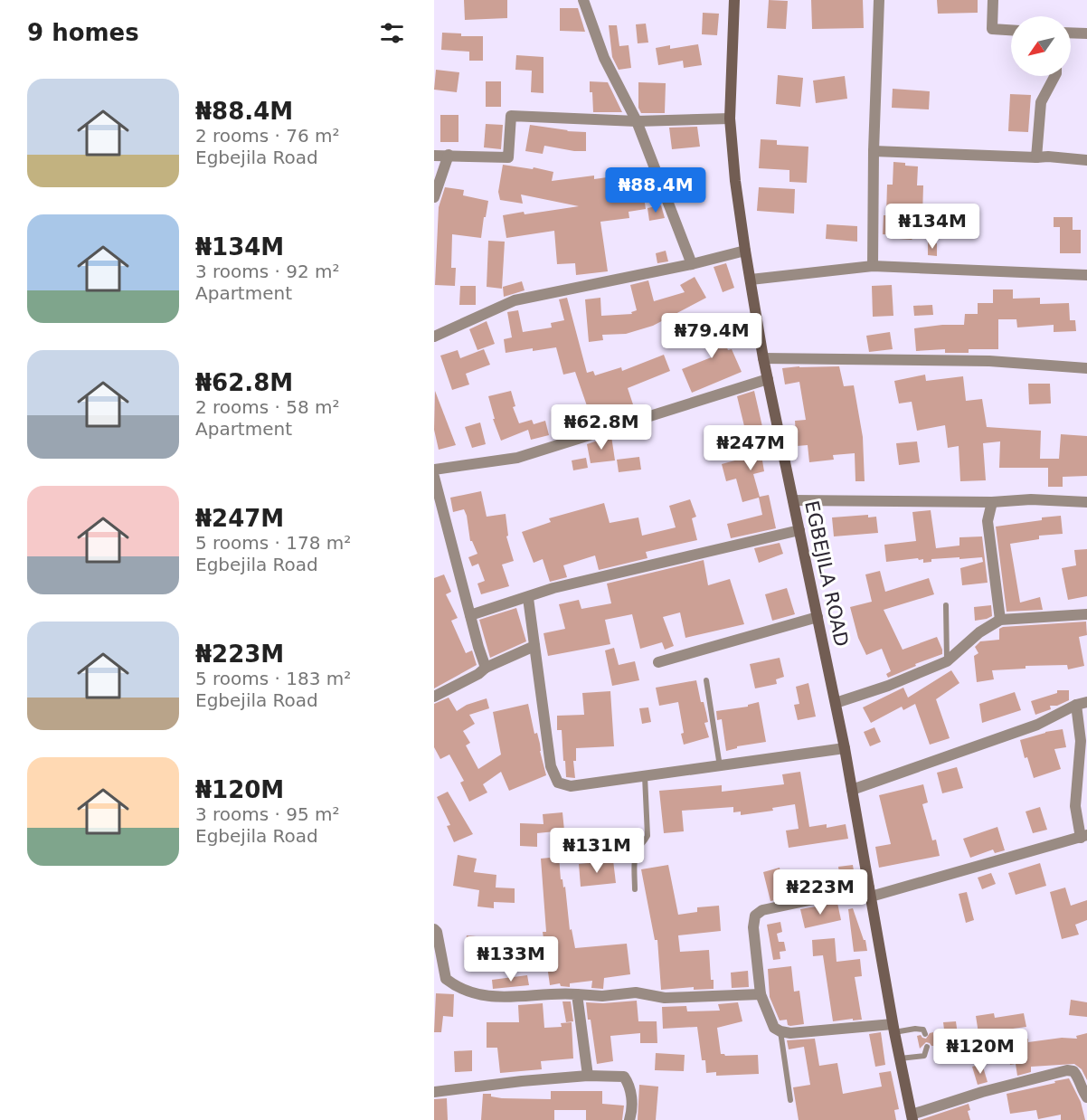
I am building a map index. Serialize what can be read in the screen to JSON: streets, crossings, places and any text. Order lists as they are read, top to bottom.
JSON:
{
  "streets": {
    "street": ["EGBEJILA ROAD"]
  },
  "north": "bottom left",
  "page": {
    "heading": "9 homes",
    "list": [
      {
        "name": "₦88.4M",
        "note": "2 rooms · 76 m² · Egbejila Road"
      },
      {
        "name": "₦134M",
        "note": "3 rooms · 92 m² · Apartment"
      },
      {
        "name": "₦62.8M",
        "note": "2 rooms · 58 m² · Apartment"
      },
      {
        "name": "₦247M",
        "note": "5 rooms · 178 m² · Egbejila Road"
      },
      {
        "name": "₦223M",
        "note": "5 rooms · 183 m² · Egbejila Road"
      },
      {
        "name": "₦120M",
        "note": "3 rooms · 95 m² · Egbejila Road"
      }
    ],
    "price": [
      "₦88.4M",
      "₦134M",
      "₦79.4M",
      "₦62.8M",
      "₦247M",
      "₦131M",
      "₦223M",
      "₦133M",
      "₦120M"
    ]
  }
}
